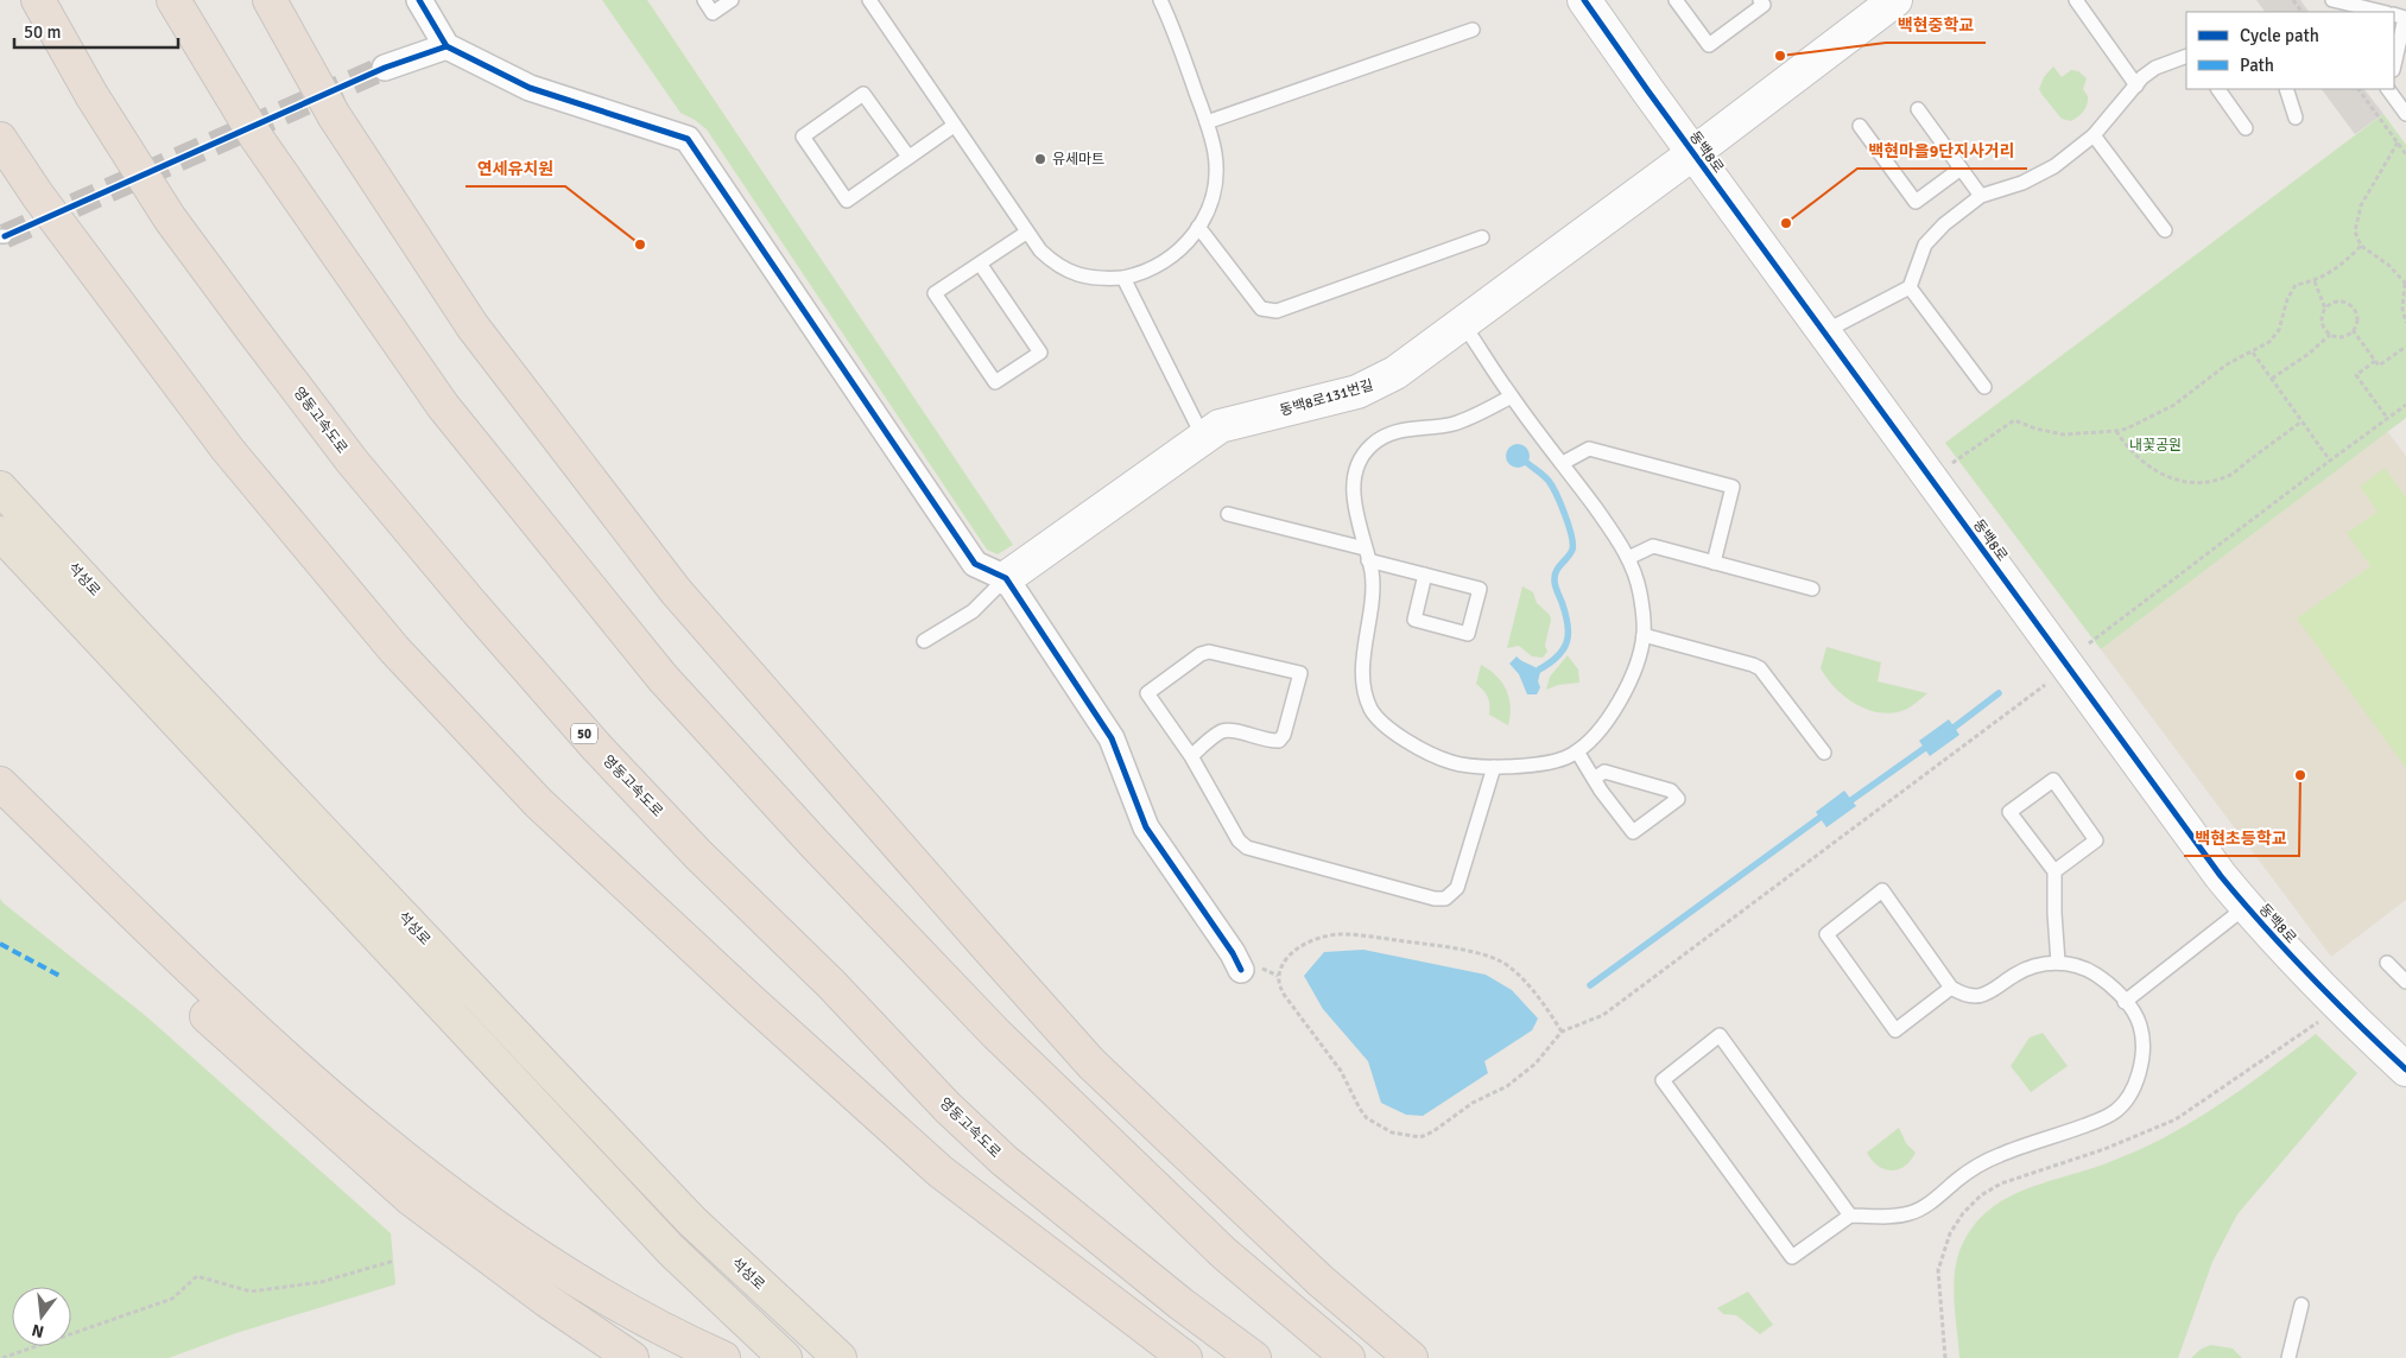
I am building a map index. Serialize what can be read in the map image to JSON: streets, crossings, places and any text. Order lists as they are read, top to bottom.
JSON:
{
  "streets": {
    "highway": ["영동고속도로", "석성로", "50"],
    "street": ["동백8로", "동백8로131번길"]
  },
  "crossings": [
    ["동백8로", "동백8로131번길"]
  ],
  "parks": ["내꽃공원"],
  "places": [
    "백현중학교",
    "유세마트",
    "백현마을9단지사거리",
    "연세유치원",
    "백현초등학교"
  ],
  "legend": ["Cycle path", "Path"],
  "scale_bar": "50 m",
  "north": "bottom"
}
